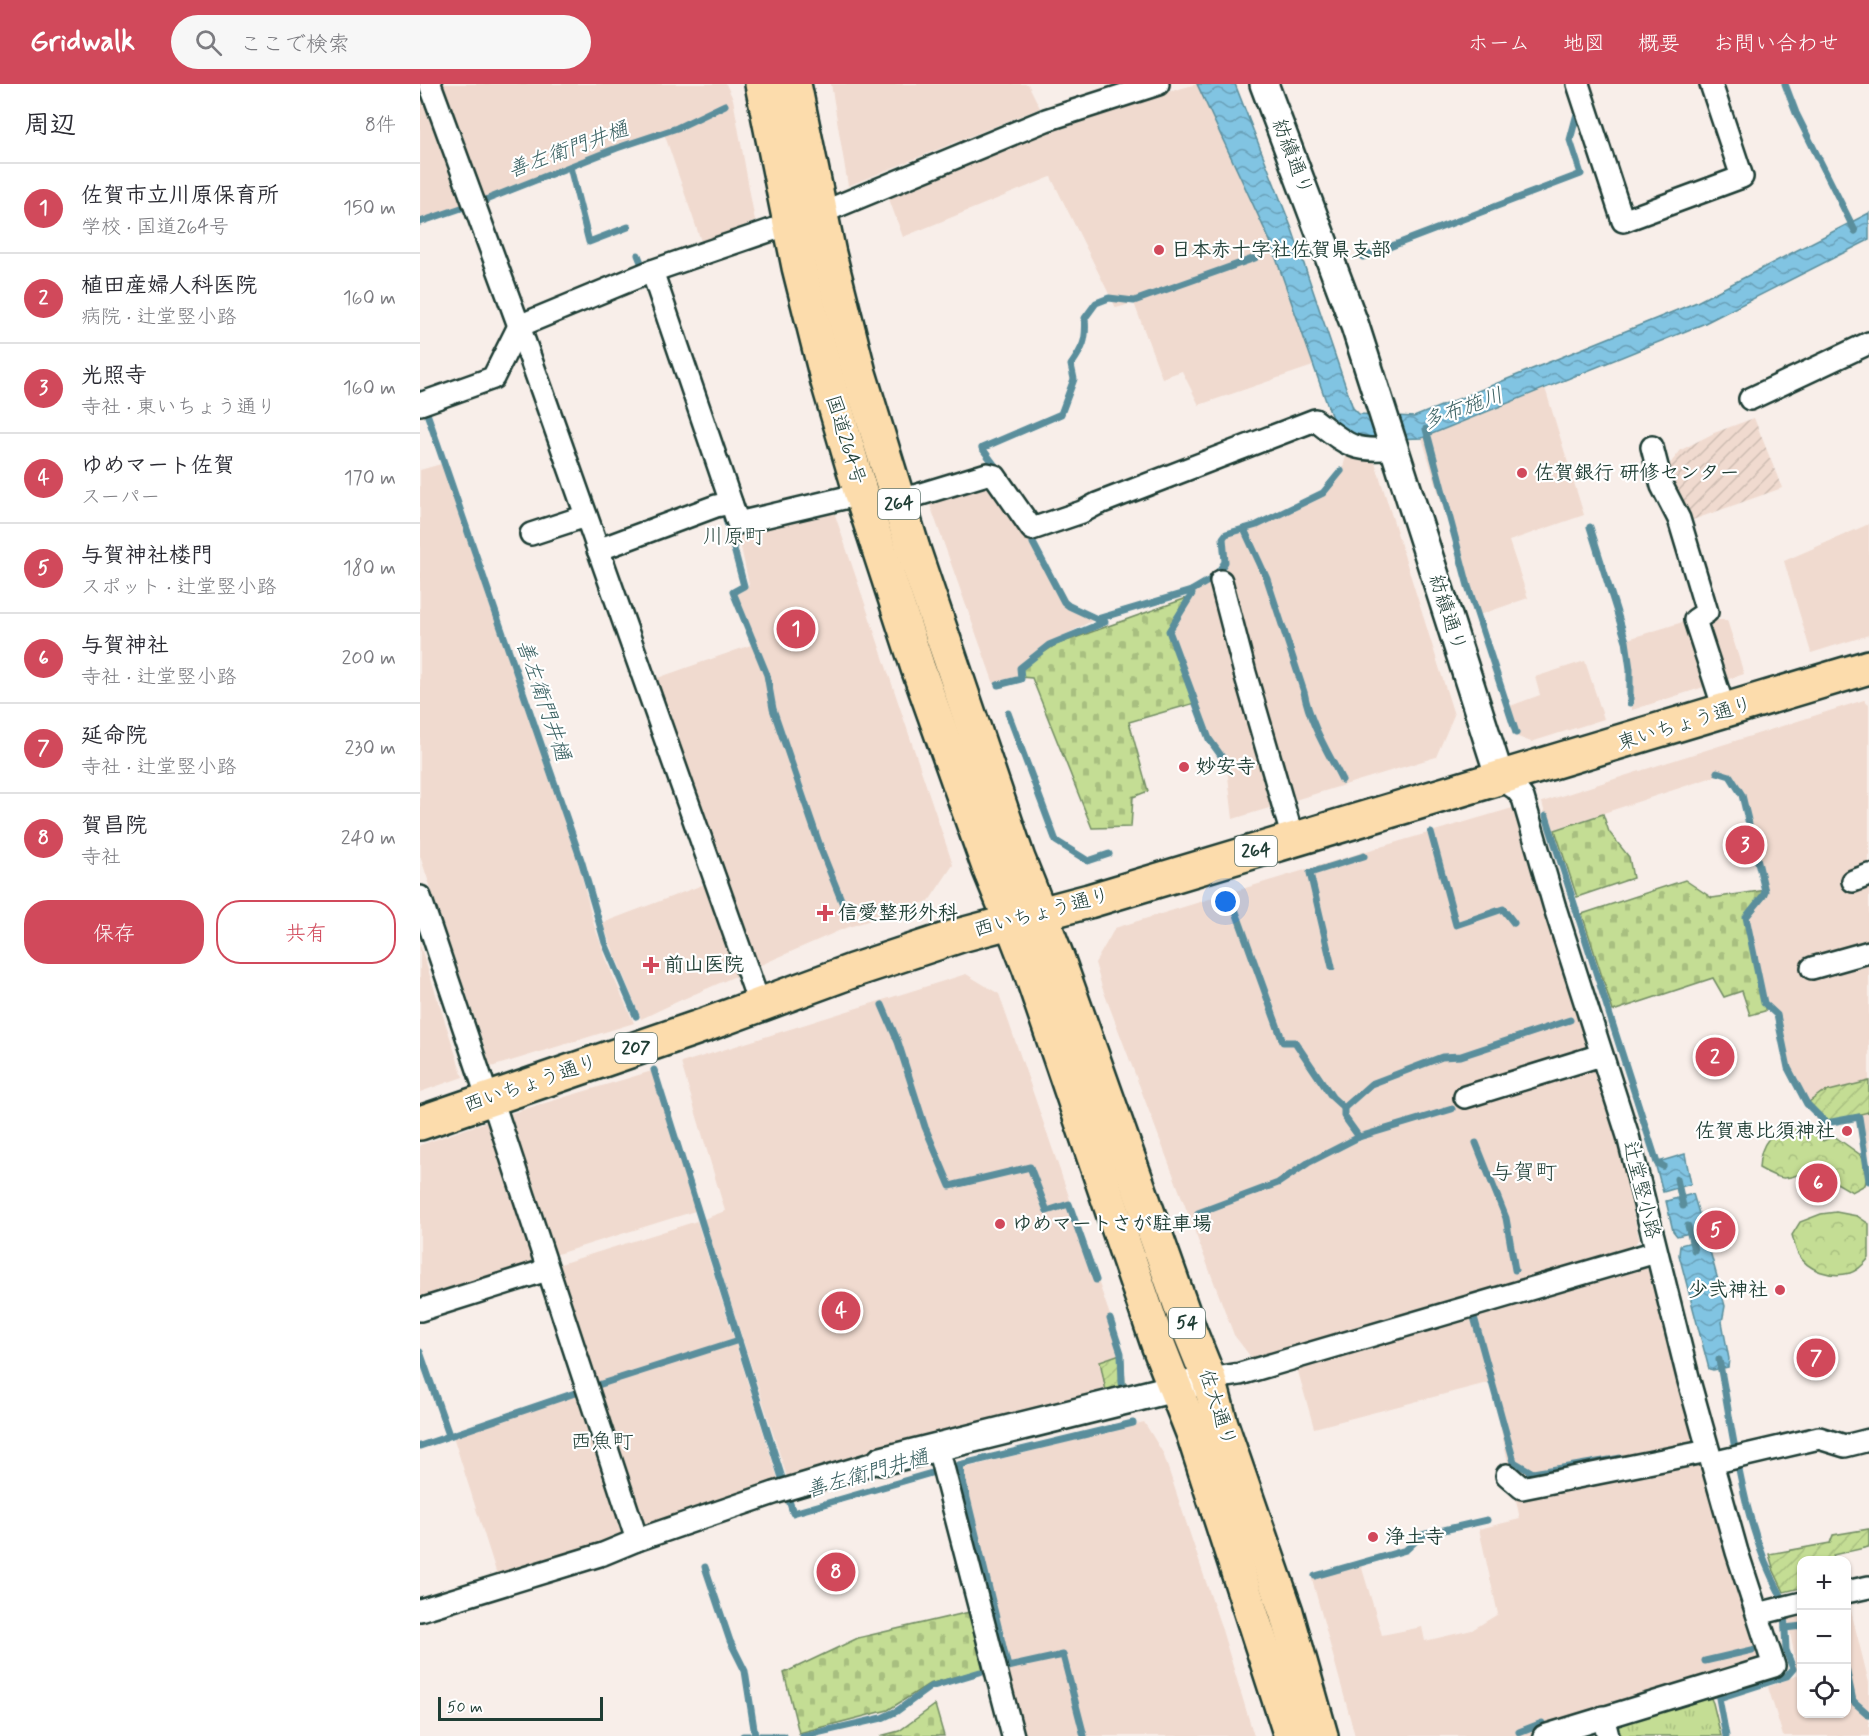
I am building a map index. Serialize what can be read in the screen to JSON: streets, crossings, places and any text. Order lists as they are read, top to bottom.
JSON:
{
  "streets": {
    "main road": [
      "国道264号",
      "264",
      "東いちょう通り",
      "西いちょう通り",
      "207",
      "54",
      "佐大通り"
    ],
    "street": ["紡績通り", "辻堂竪小路"]
  },
  "crossings": [
    ["紡績通り", "東いちょう通り"],
    ["紡績通り", "西いちょう通り"],
    ["紡績通り", "辻堂竪小路"],
    ["国道264号", "西いちょう通り"],
    ["国道264号", "佐大通り"],
    ["東いちょう通り", "西いちょう通り"],
    ["東いちょう通り", "辻堂竪小路"],
    ["西いちょう通り", "辻堂竪小路"],
    ["西いちょう通り", "佐大通り"]
  ],
  "districts": ["川原町", "与賀町", "西魚町"],
  "water": ["善左衛門井樋", "多布施川"],
  "places": {
    "other": [
      "日本赤十字社佐賀県支部",
      "佐賀銀行 研修センター",
      "妙安寺",
      "佐賀恵比須神社",
      "ゆめマートさが駐車場",
      "少弐神社",
      "浄土寺"
    ],
    "health": ["信愛整形外科", "前山医院"]
  },
  "scale_bar": "50 m",
  "page": {
    "header": "Gridwalk",
    "search": "ここで検索",
    "nav": [
      "ホーム",
      "地図",
      "概要",
      "お問い合わせ"
    ],
    "heading": ["周辺", "8件"],
    "list": [
      {
        "mark": "1",
        "name": "佐賀市立川原保育所",
        "note": "学校 · 国道264号",
        "value": "150 m"
      },
      {
        "mark": "2",
        "name": "植田産婦人科医院",
        "note": "病院 · 辻堂竪小路",
        "value": "160 m"
      },
      {
        "mark": "3",
        "name": "光照寺",
        "note": "寺社 · 東いちょう通り",
        "value": "160 m"
      },
      {
        "mark": "4",
        "name": "ゆめマート佐賀",
        "note": "スーパー",
        "value": "170 m"
      },
      {
        "mark": "5",
        "name": "与賀神社楼門",
        "note": "スポット · 辻堂竪小路",
        "value": "180 m"
      },
      {
        "mark": "6",
        "name": "与賀神社",
        "note": "寺社 · 辻堂竪小路",
        "value": "200 m"
      },
      {
        "mark": "7",
        "name": "延命院",
        "note": "寺社 · 辻堂竪小路",
        "value": "230 m"
      },
      {
        "mark": "8",
        "name": "賀昌院",
        "note": "寺社",
        "value": "240 m"
      }
    ],
    "pins": [
      "1",
      "3",
      "2",
      "6",
      "5",
      "4",
      "7",
      "8"
    ],
    "buttons": ["保存", "共有"],
    "map_buttons": ["+", "−"],
    "scale": "50 m"
  }
}
